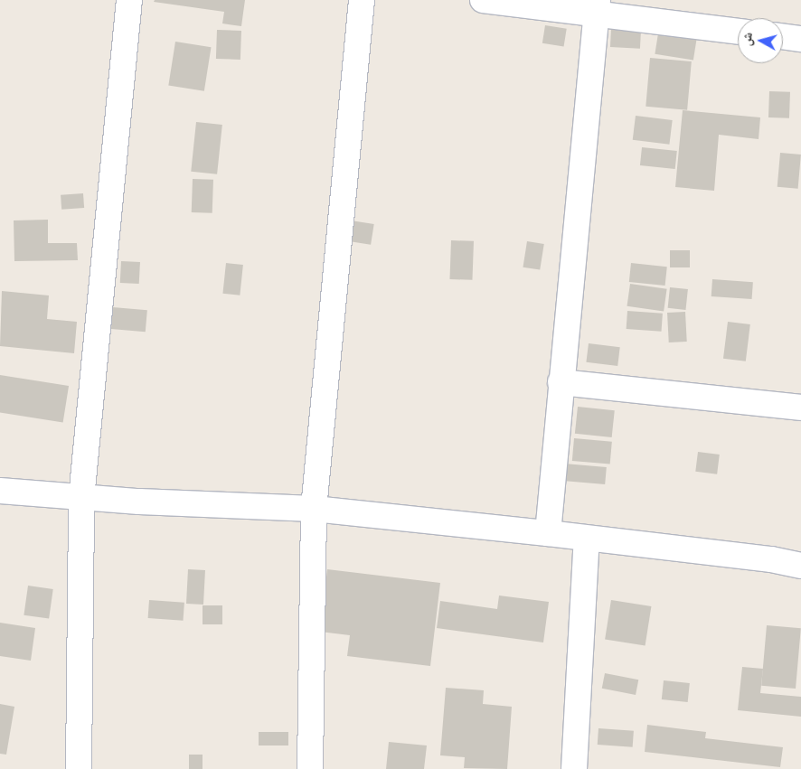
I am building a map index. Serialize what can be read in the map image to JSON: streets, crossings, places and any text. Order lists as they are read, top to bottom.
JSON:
{
  "north": "left"
}
